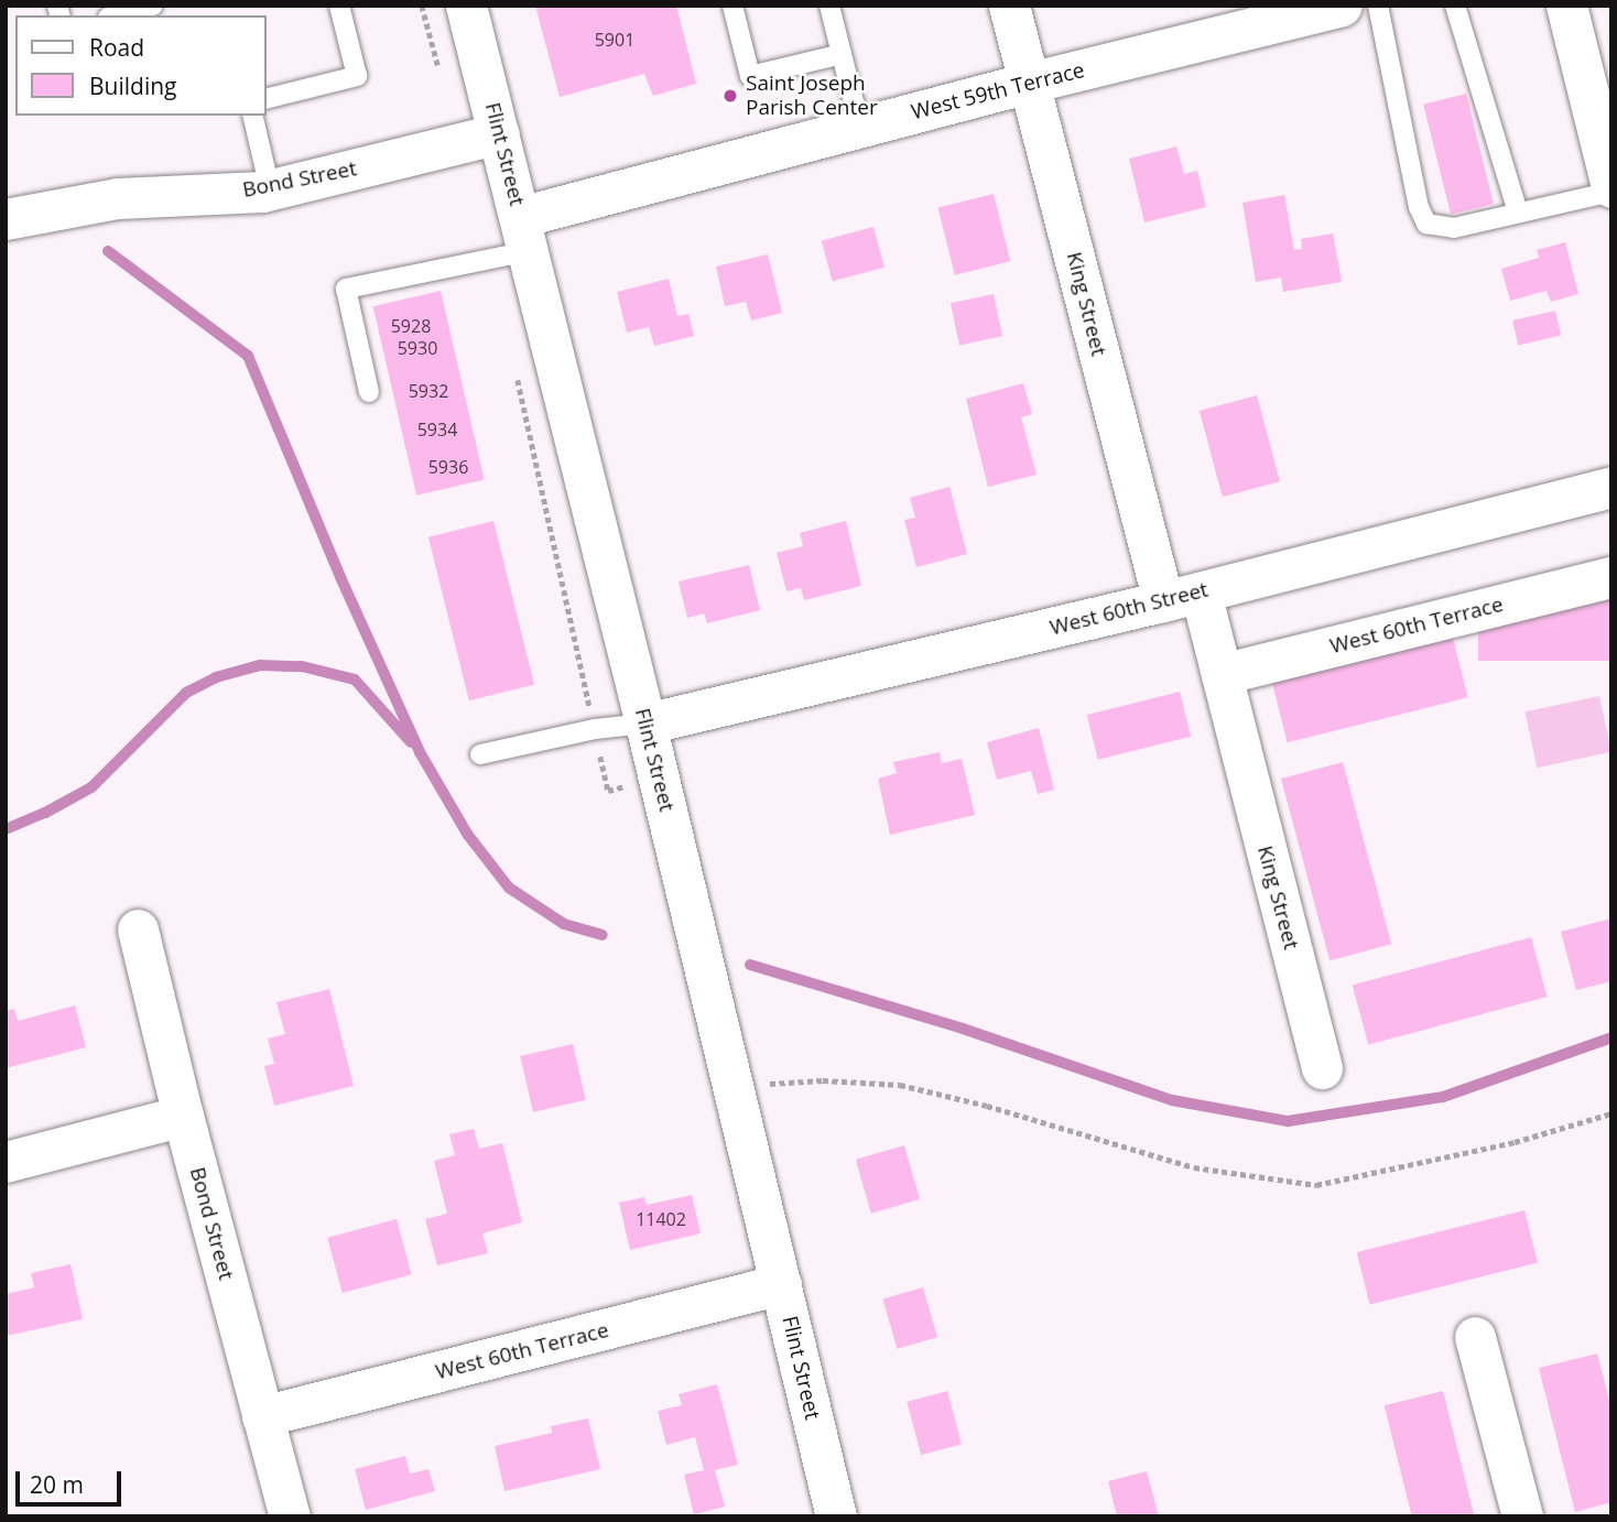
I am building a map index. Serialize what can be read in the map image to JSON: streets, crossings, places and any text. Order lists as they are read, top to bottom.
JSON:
{
  "streets": {
    "street": [
      "West 59th Terrace",
      "Flint Street",
      "Bond Street",
      "King Street",
      "West 60th Street",
      "West 60th Terrace"
    ]
  },
  "crossings": [
    ["West 59th Terrace", "Flint Street"],
    ["West 59th Terrace", "King Street"],
    ["Flint Street", "Bond Street"],
    ["Flint Street", "West 60th Street"],
    ["Flint Street", "West 60th Terrace"],
    ["Bond Street", "West 60th Terrace"],
    ["King Street", "West 60th Street"],
    ["King Street", "West 60th Terrace"]
  ],
  "places": ["Saint Joseph Parish Center"],
  "house_numbers": [
    "5901",
    "5928",
    "5930",
    "5932",
    "5934",
    "5936",
    "11402"
  ],
  "legend": ["Road", "Building"],
  "scale_bar": "20 m"
}
